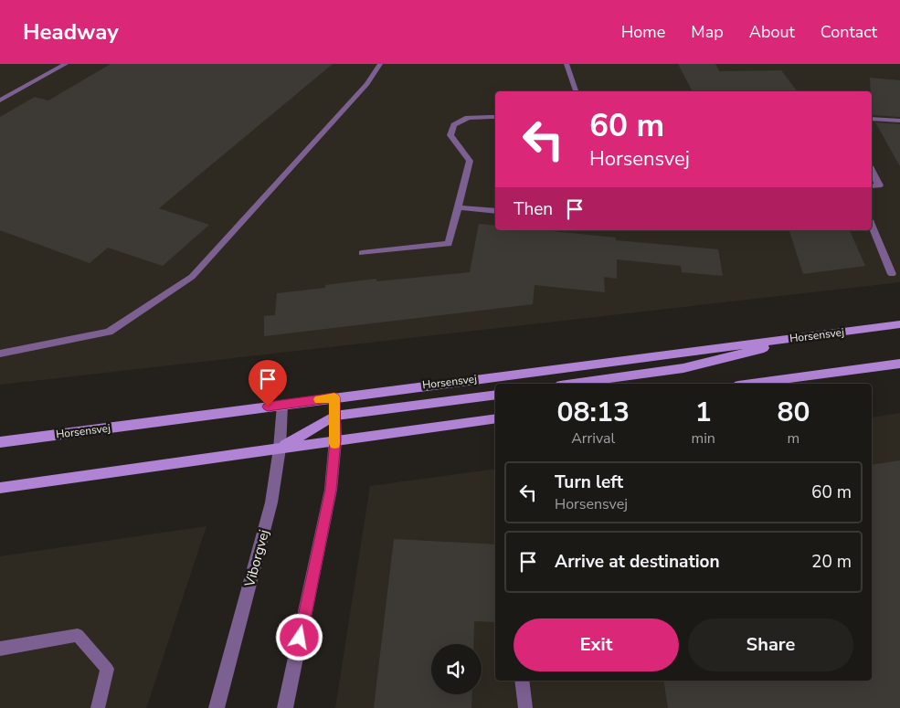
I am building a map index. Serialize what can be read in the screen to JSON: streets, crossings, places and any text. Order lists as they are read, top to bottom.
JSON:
{
  "streets": {
    "main road": ["Horsensvej"],
    "street": ["Viborgvej"]
  },
  "crossings": [
    ["Horsensvej", "Viborgvej"]
  ],
  "page": {
    "header": "Headway",
    "nav": [
      "Home",
      "Map",
      "About",
      "Contact"
    ],
    "turn": ["60 m", "Horsensvej"],
    "then": "Then",
    "eta": [
      "08:13",
      "Arrival",
      "1",
      "min",
      "80",
      "m"
    ],
    "list": [
      {
        "name": "Turn left",
        "note": "Horsensvej",
        "value": "60 m"
      },
      {
        "name": "Arrive at destination",
        "value": "20 m"
      }
    ],
    "buttons": ["Exit", "Share"]
  }
}
